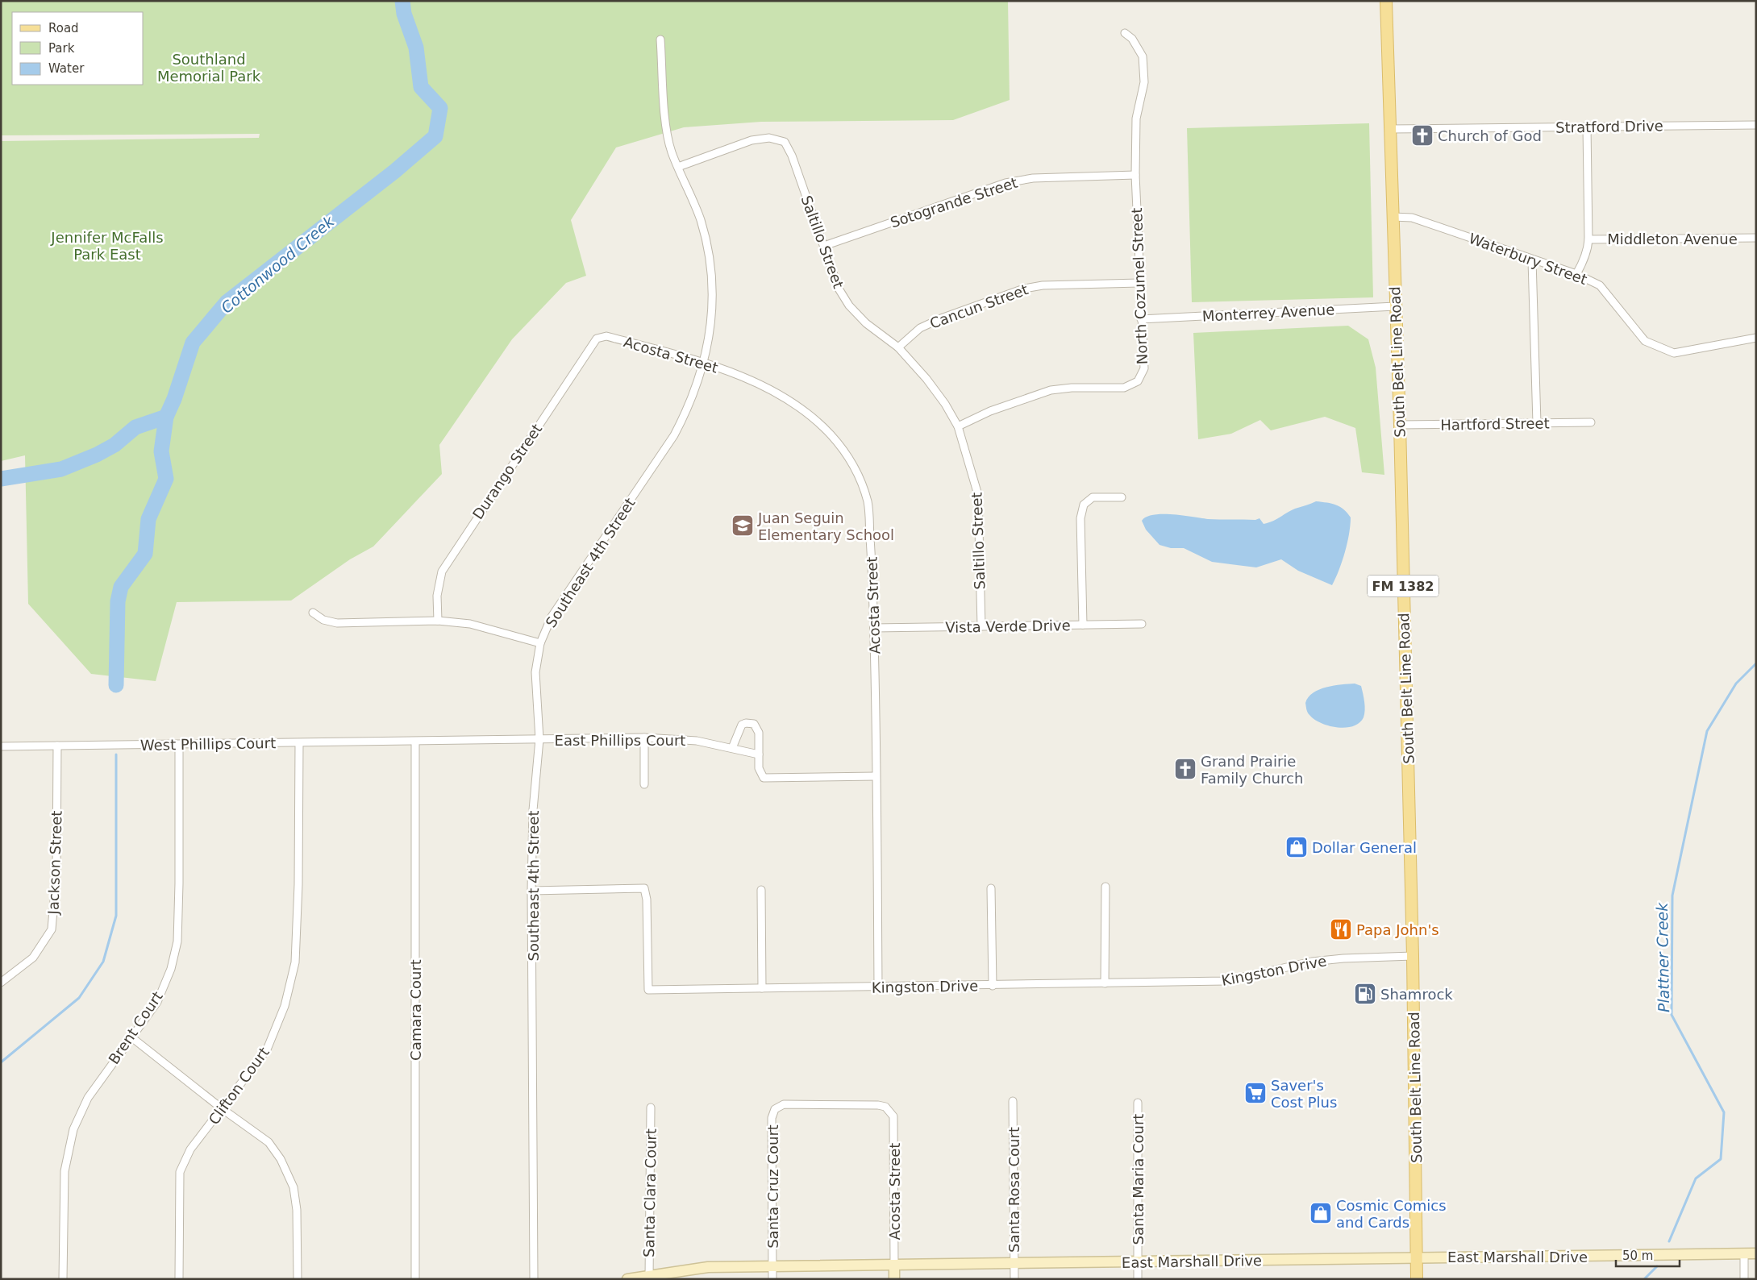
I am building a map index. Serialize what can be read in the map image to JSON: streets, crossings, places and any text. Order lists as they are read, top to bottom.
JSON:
{
  "streets": {
    "main road": [
      "Acosta Street",
      "South Belt Line Road",
      "FM 1382",
      "East Marshall Drive"
    ],
    "street": [
      "Stratford Drive",
      "Sotogrande Street",
      "Middleton Avenue",
      "Saltillo Street",
      "Waterbury Street",
      "North Cozumel Street",
      "Cancun Street",
      "Monterrey Avenue",
      "Hartford Street",
      "Durango Street",
      "Southeast 4th Street",
      "Vista Verde Drive",
      "East Phillips Court",
      "West Phillips Court",
      "Jackson Street",
      "Kingston Drive",
      "Camara Court",
      "Brent Court",
      "Clifton Court",
      "Santa Maria Court",
      "Santa Cruz Court",
      "Santa Rosa Court",
      "Santa Clara Court"
    ]
  },
  "crossings": [
    ["Stratford Drive", "South Belt Line Road"],
    ["Sotogrande Street", "Saltillo Street"],
    ["Sotogrande Street", "North Cozumel Street"],
    ["Saltillo Street", "North Cozumel Street"],
    ["Saltillo Street", "Cancun Street"],
    ["Saltillo Street", "Southeast 4th Street"],
    ["Saltillo Street", "Vista Verde Drive"],
    ["Waterbury Street", "South Belt Line Road"],
    ["North Cozumel Street", "Cancun Street"],
    ["North Cozumel Street", "Monterrey Avenue"],
    ["Monterrey Avenue", "South Belt Line Road"],
    ["Acosta Street", "Durango Street"],
    ["Acosta Street", "Southeast 4th Street"],
    ["Acosta Street", "Vista Verde Drive"],
    ["Acosta Street", "Kingston Drive"],
    ["Acosta Street", "Santa Cruz Court"],
    ["Acosta Street", "East Marshall Drive"],
    ["South Belt Line Road", "Hartford Street"],
    ["South Belt Line Road", "Kingston Drive"],
    ["South Belt Line Road", "East Marshall Drive"],
    ["Southeast 4th Street", "East Phillips Court"],
    ["Southeast 4th Street", "Kingston Drive"],
    ["East Phillips Court", "West Phillips Court"],
    ["East Phillips Court", "Camara Court"],
    ["West Phillips Court", "Jackson Street"],
    ["West Phillips Court", "Camara Court"],
    ["West Phillips Court", "Brent Court"],
    ["West Phillips Court", "Clifton Court"],
    ["Santa Maria Court", "East Marshall Drive"],
    ["Santa Cruz Court", "East Marshall Drive"],
    ["Santa Rosa Court", "East Marshall Drive"],
    ["Santa Clara Court", "East Marshall Drive"]
  ],
  "water": ["Cottonwood Creek", "Plattner Creek"],
  "parks": ["Southland Memorial Park", "Jennifer McFalls Park East"],
  "places": {
    "church": ["Church of God", "Grand Prairie Family Church"],
    "school or university": ["Juan Seguin Elementary School"],
    "shop": ["Dollar General", "Cosmic Comics and Cards"],
    "restaurant": ["Papa John's"],
    "fuel station": ["Shamrock"],
    "supermarket": ["Saver's Cost Plus"]
  },
  "legend": ["Road", "Park", "Water"],
  "scale_bar": "50 m"
}
